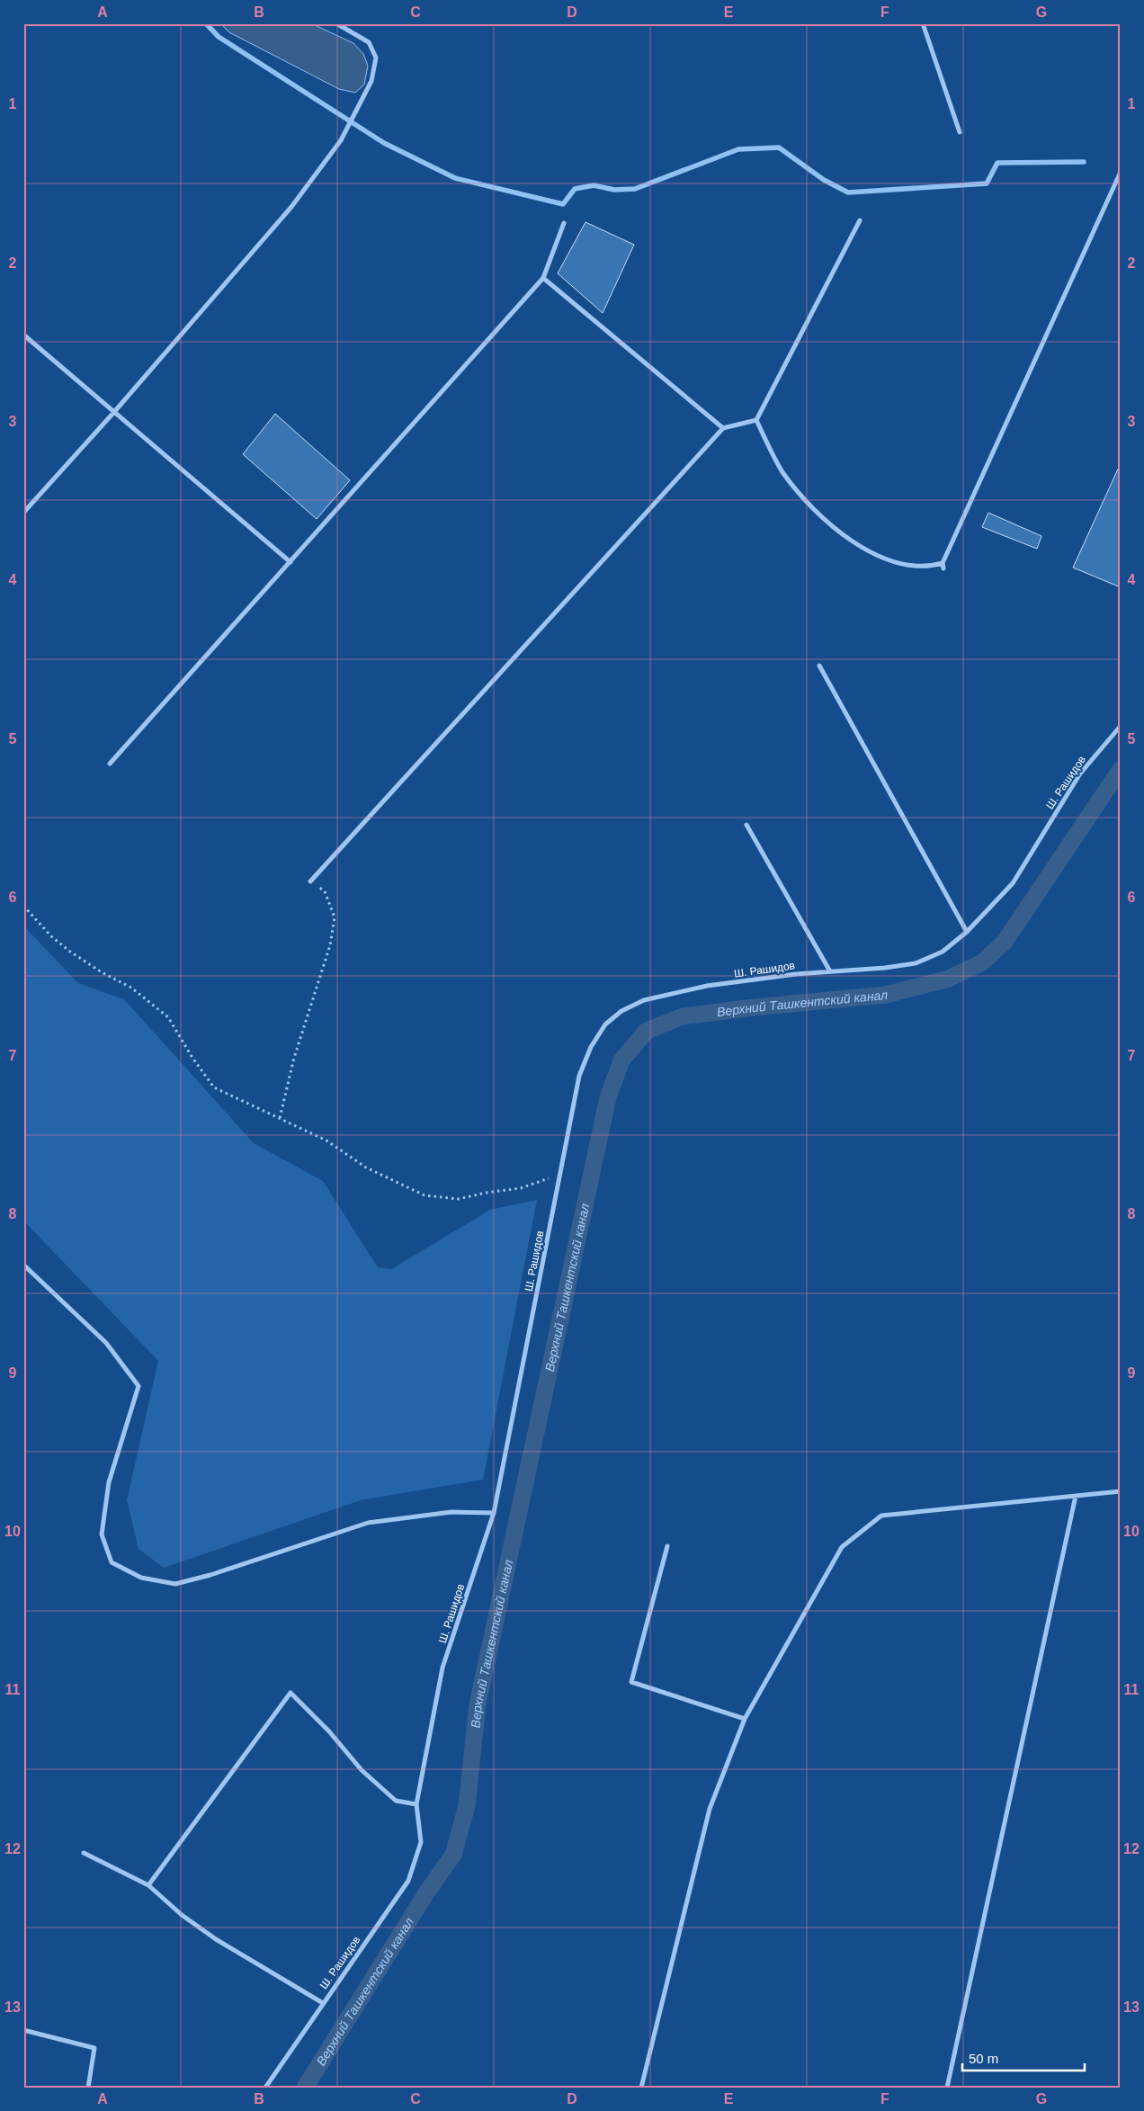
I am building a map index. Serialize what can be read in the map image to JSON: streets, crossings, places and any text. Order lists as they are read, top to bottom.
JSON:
{
  "streets": {
    "street": ["Ш. Рашидов"]
  },
  "water": ["Верхний Ташкентский канал"],
  "scale_bar": "50 m",
  "grid": {
    "columns": [
      "A",
      "B",
      "C",
      "D",
      "E",
      "F",
      "G"
    ],
    "rows": [
      "1",
      "2",
      "3",
      "4",
      "5",
      "6",
      "7",
      "8",
      "9",
      "10",
      "11",
      "12",
      "13"
    ]
  }
}
